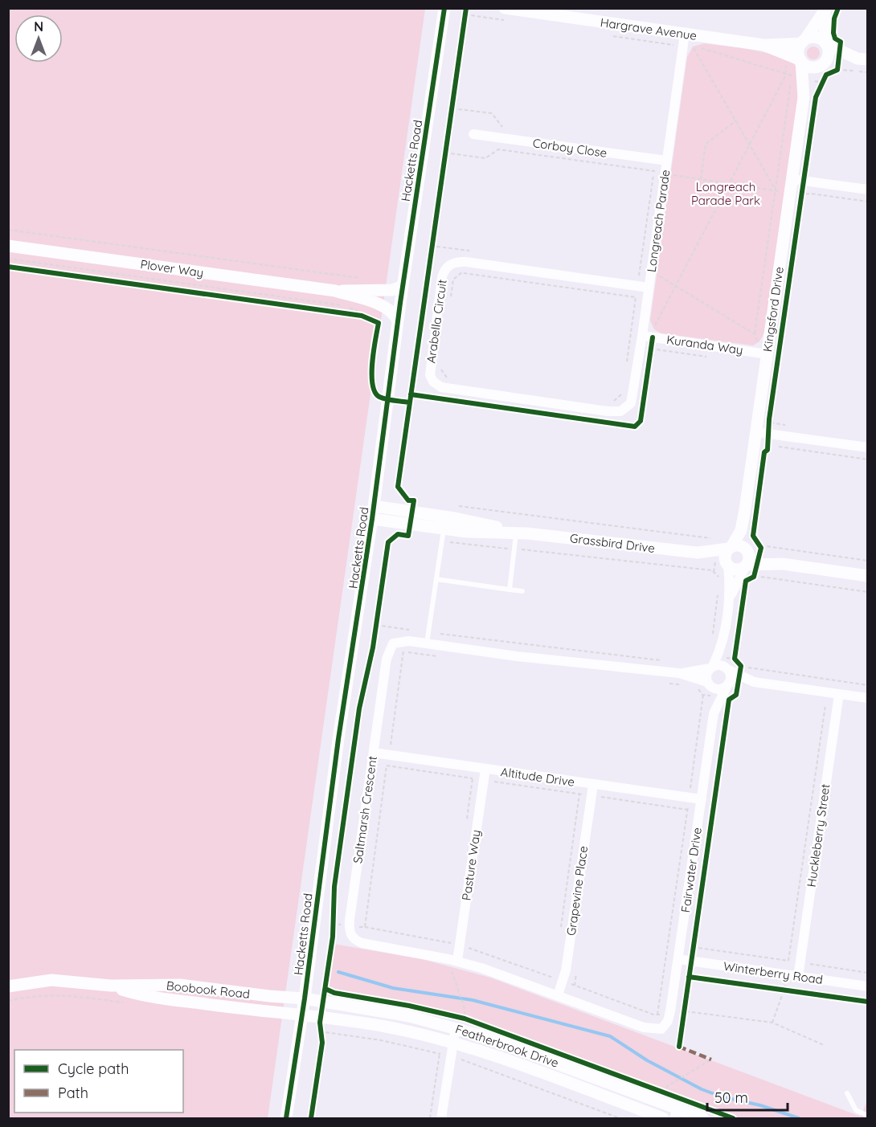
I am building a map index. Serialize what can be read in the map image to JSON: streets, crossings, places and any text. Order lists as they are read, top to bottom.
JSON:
{
  "streets": {
    "street": [
      "Hargrave Avenue",
      "Corboy Close",
      "Hacketts Road",
      "Longreach Parade",
      "Plover Way",
      "Kingsford Drive",
      "Arabella Circuit",
      "Kuranda Way",
      "Grassbird Drive",
      "Altitude Drive",
      "Saltmarsh Crescent",
      "Huckleberry Street",
      "Pasture Way",
      "Fairwater Drive",
      "Grapevine Place",
      "Winterberry Road",
      "Boobook Road",
      "Featherbrook Drive"
    ]
  },
  "crossings": [
    ["Hargrave Avenue", "Longreach Parade"],
    ["Hargrave Avenue", "Kingsford Drive"],
    ["Corboy Close", "Longreach Parade"],
    ["Hacketts Road", "Plover Way"],
    ["Hacketts Road", "Grassbird Drive"],
    ["Hacketts Road", "Boobook Road"],
    ["Hacketts Road", "Featherbrook Drive"],
    ["Longreach Parade", "Arabella Circuit"],
    ["Longreach Parade", "Kuranda Way"],
    ["Kingsford Drive", "Kuranda Way"],
    ["Kingsford Drive", "Grassbird Drive"],
    ["Altitude Drive", "Saltmarsh Crescent"],
    ["Altitude Drive", "Pasture Way"],
    ["Altitude Drive", "Fairwater Drive"],
    ["Altitude Drive", "Grapevine Place"],
    ["Huckleberry Street", "Winterberry Road"],
    ["Fairwater Drive", "Grapevine Place"],
    ["Fairwater Drive", "Winterberry Road"],
    ["Boobook Road", "Featherbrook Drive"]
  ],
  "parks": ["Longreach Parade Park"],
  "legend": ["Cycle path", "Path"],
  "scale_bar": "50 m",
  "north": "top"
}
